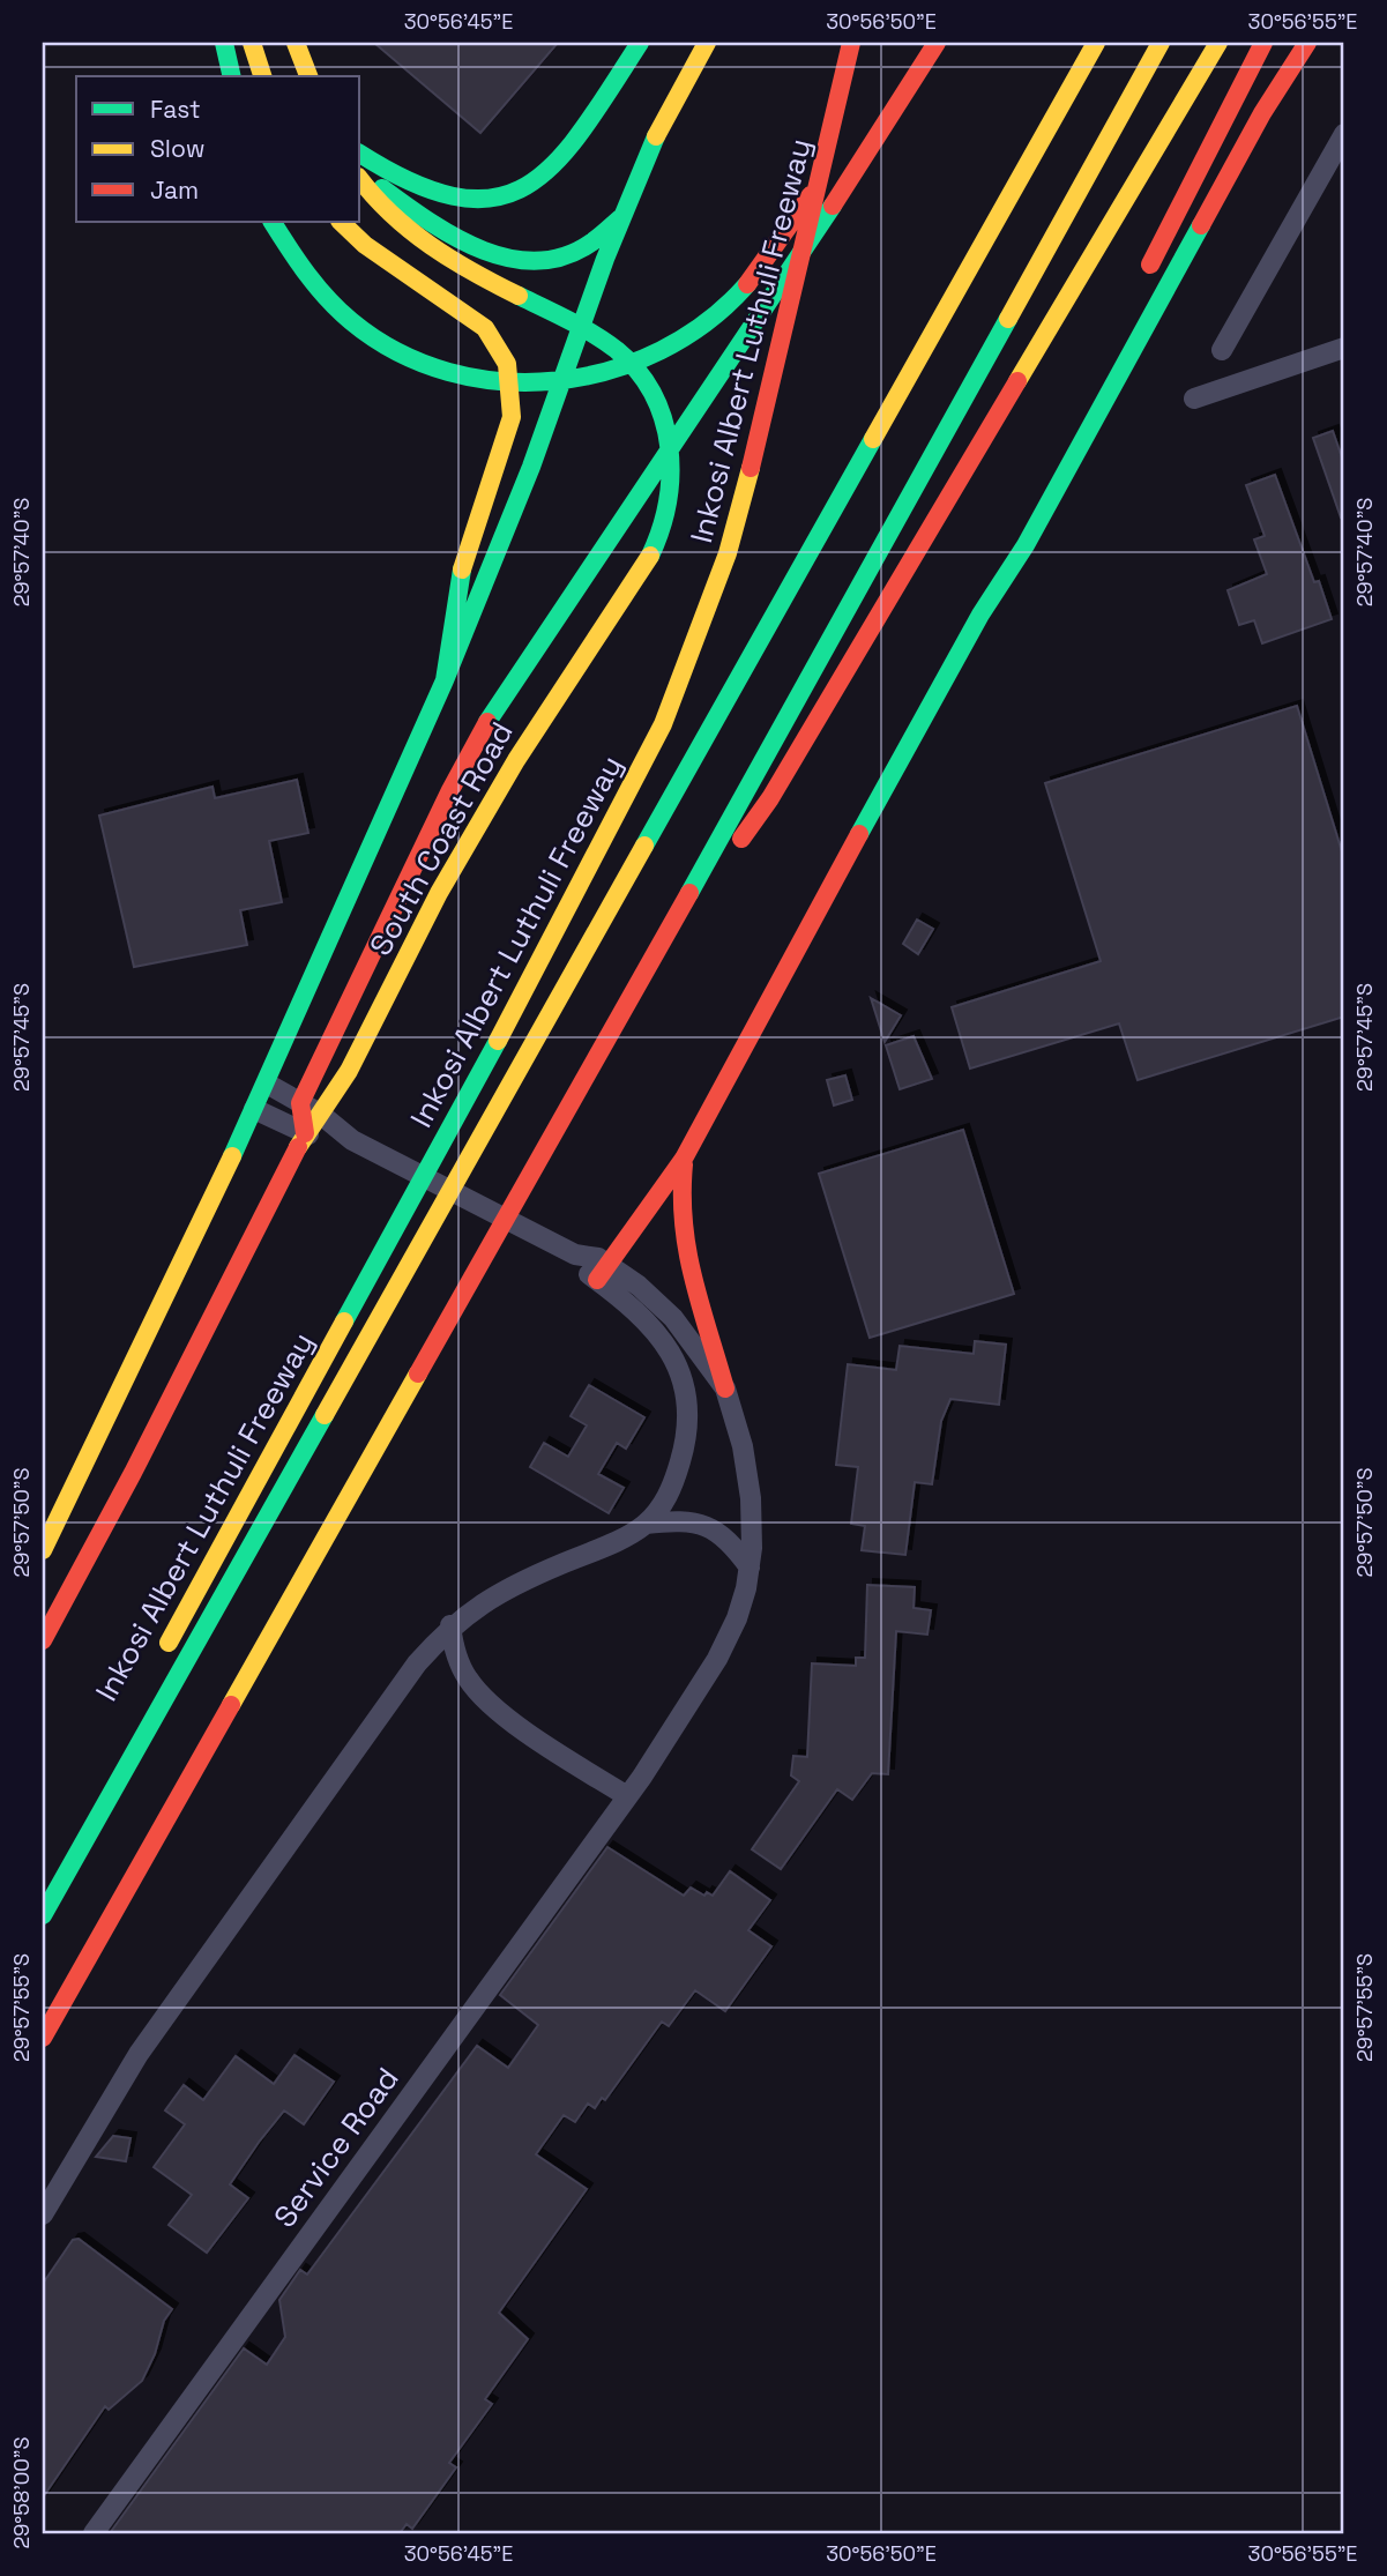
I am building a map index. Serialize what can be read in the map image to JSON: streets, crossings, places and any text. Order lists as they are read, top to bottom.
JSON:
{
  "streets": {
    "main road": ["Inkosi Albert Luthuli Freeway", "South Coast Road"],
    "street": ["Service Road"]
  },
  "crossings": [
    ["South Coast Road", "Service Road"]
  ],
  "legend": ["Fast", "Slow", "Jam"],
  "coordinates": [
    "30°56'45\"E",
    "30°56'50\"E",
    "30°56'55\"E",
    "29°57'40\"S",
    "29°57'45\"S",
    "29°57'50\"S",
    "29°57'55\"S",
    "29°58'00\"S"
  ]
}
